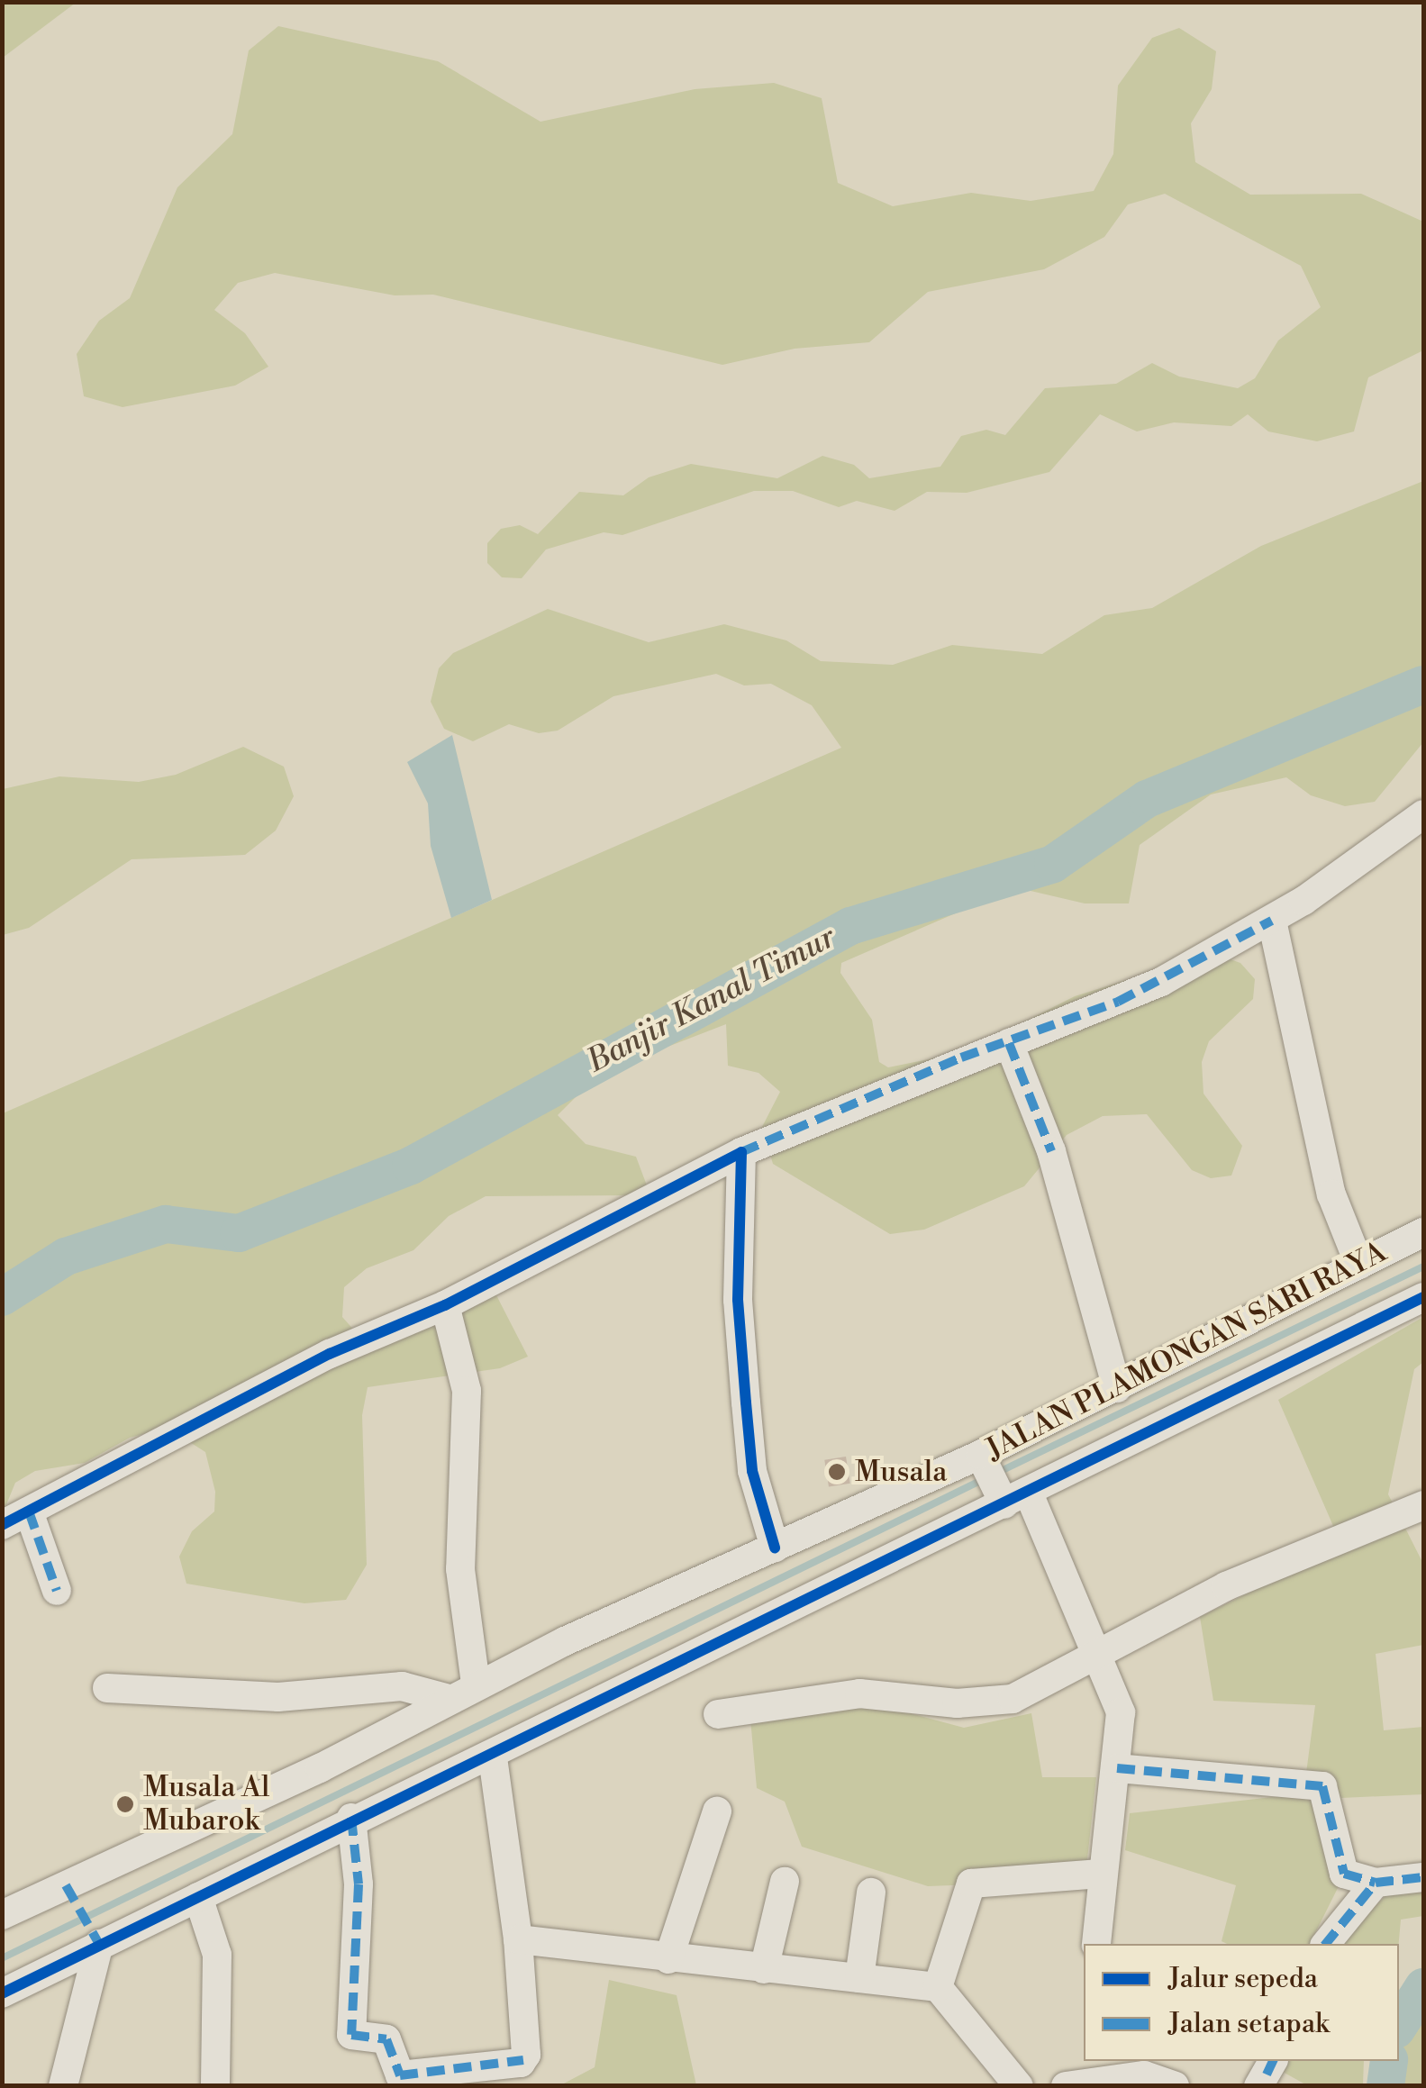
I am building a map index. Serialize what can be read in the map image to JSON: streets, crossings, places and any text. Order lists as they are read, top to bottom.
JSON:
{
  "streets": {
    "street": ["JALAN PLAMONGAN SARI RAYA"]
  },
  "water": ["Banjir Kanal Timur"],
  "places": ["Musala", "Musala Al Mubarok"],
  "legend": ["Jalur sepeda", "Jalan setapak"]
}
